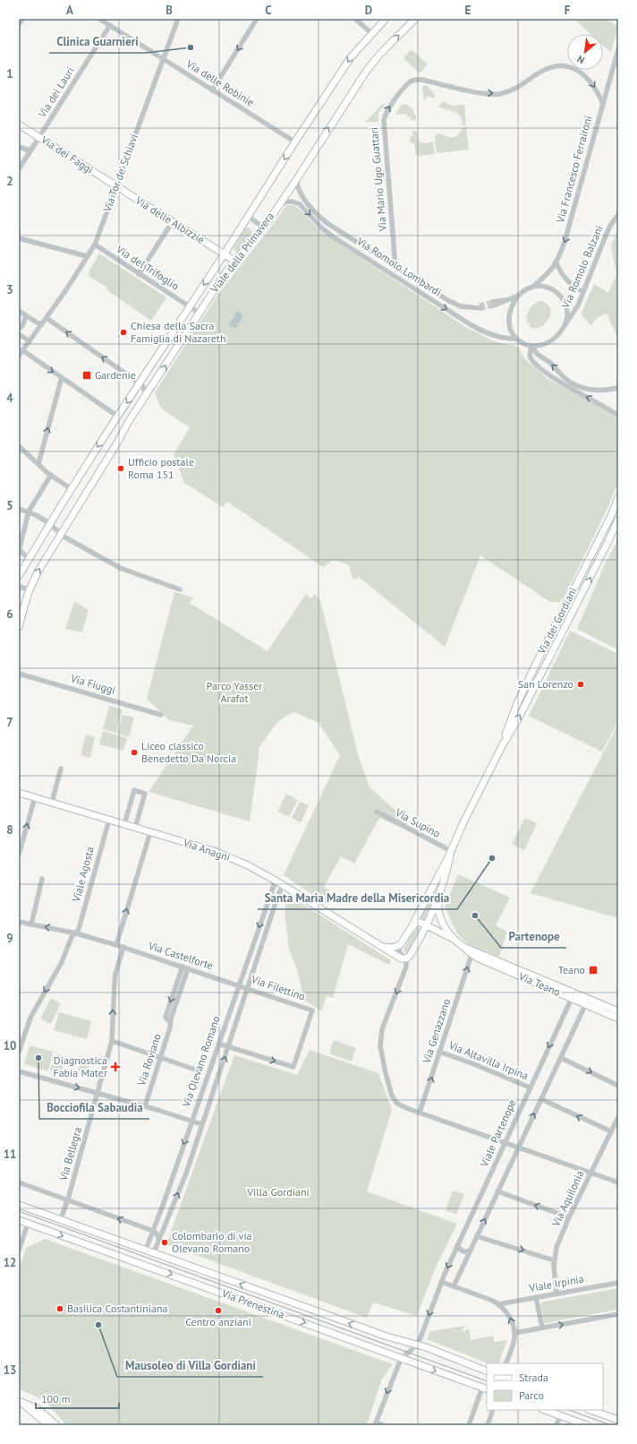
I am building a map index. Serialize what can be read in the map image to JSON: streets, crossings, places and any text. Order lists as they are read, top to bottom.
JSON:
{
  "streets": {
    "main road": [
      "Via dei Faggi",
      "Via delle Albizzie",
      "Viale della Primavera",
      "Via dei Gordiani",
      "Via Anagni",
      "Via Teano",
      "Via Prenestina"
    ],
    "street": [
      "Via delle Robinie",
      "Via dei Lauri",
      "Via Francesco Ferraironi",
      "Via Tor de' Schiavi",
      "Via Mario Ugo Guattari",
      "Via Romolo Lombardi",
      "Via Romolo Balzani",
      "Via del Trifoglio",
      "Via Fiuggi",
      "Via Supino",
      "Viale Agosta",
      "Via Castelforte",
      "Via Filettino",
      "Via Genazzano",
      "Via Roviano",
      "Via Altavilla Irpina",
      "Via Olevano Romano",
      "Viale Partenope",
      "Via Bellegra",
      "Via Aquilonia",
      "Viale Irpinia"
    ]
  },
  "crossings": [
    ["Via delle Robinie", "Via dei Lauri"],
    ["Via delle Robinie", "Via Tor de' Schiavi"],
    ["Via delle Robinie", "Viale della Primavera"],
    ["Via dei Lauri", "Via dei Faggi"],
    ["Via dei Faggi", "Via Tor de' Schiavi"],
    ["Via dei Faggi", "Via delle Albizzie"],
    ["Via Francesco Ferraironi", "Via Mario Ugo Guattari"],
    ["Via Francesco Ferraironi", "Via Romolo Lombardi"],
    ["Via Francesco Ferraironi", "Via Romolo Balzani"],
    ["Via Tor de' Schiavi", "Via delle Albizzie"],
    ["Via Tor de' Schiavi", "Via del Trifoglio"],
    ["Via Mario Ugo Guattari", "Via Romolo Lombardi"],
    ["Via delle Albizzie", "Viale della Primavera"],
    ["Viale della Primavera", "Via Romolo Lombardi"],
    ["Viale della Primavera", "Via del Trifoglio"],
    ["Via Romolo Lombardi", "Via Romolo Balzani"],
    ["Via dei Gordiani", "Via Supino"],
    ["Via dei Gordiani", "Via Anagni"],
    ["Via dei Gordiani", "Via Teano"],
    ["Via dei Gordiani", "Via Genazzano"],
    ["Via dei Gordiani", "Viale Partenope"],
    ["Via dei Gordiani", "Via Aquilonia"],
    ["Via Anagni", "Viale Agosta"],
    ["Via Anagni", "Via Olevano Romano"],
    ["Viale Agosta", "Via Castelforte"],
    ["Via Castelforte", "Via Filettino"],
    ["Via Castelforte", "Via Roviano"],
    ["Via Castelforte", "Via Olevano Romano"],
    ["Via Teano", "Via Genazzano"],
    ["Via Teano", "Viale Partenope"],
    ["Via Filettino", "Via Olevano Romano"],
    ["Via Genazzano", "Via Altavilla Irpina"],
    ["Via Altavilla Irpina", "Viale Partenope"],
    ["Via Olevano Romano", "Via Prenestina"],
    ["Viale Partenope", "Via Prenestina"],
    ["Via Bellegra", "Via Prenestina"],
    ["Via Aquilonia", "Viale Irpinia"]
  ],
  "one_way": ["Via Francesco Ferraironi", "Viale Agosta", "Via Genazzano"],
  "parks": ["Parco Yasser Arafat", "Villa Gordiani"],
  "places": {
    "other": [
      "Clinica Guarnieri",
      "Chiesa della Sacra Famiglia di Nazareth",
      "Ufficio postale Roma 151",
      "San Lorenzo",
      "Liceo classico Benedetto Da Norcia",
      "Santa Maria Madre della Misericordia",
      "Partenope",
      "Bocciofila Sabaudia",
      "Colombario di via Olevano Romano",
      "Basilica Costantiniana",
      "Centro anziani",
      "Mausoleo di Villa Gordiani"
    ],
    "transit": ["Gardenie", "Teano"],
    "health": ["Diagnostica Fabia Mater"]
  },
  "legend": ["Strada", "Parco"],
  "scale_bar": "100 m",
  "north": "bottom left",
  "grid": {
    "columns": [
      "A",
      "B",
      "C",
      "D",
      "E",
      "F"
    ],
    "rows": [
      "1",
      "2",
      "3",
      "4",
      "5",
      "6",
      "7",
      "8",
      "9",
      "10",
      "11",
      "12",
      "13"
    ]
  }
}
